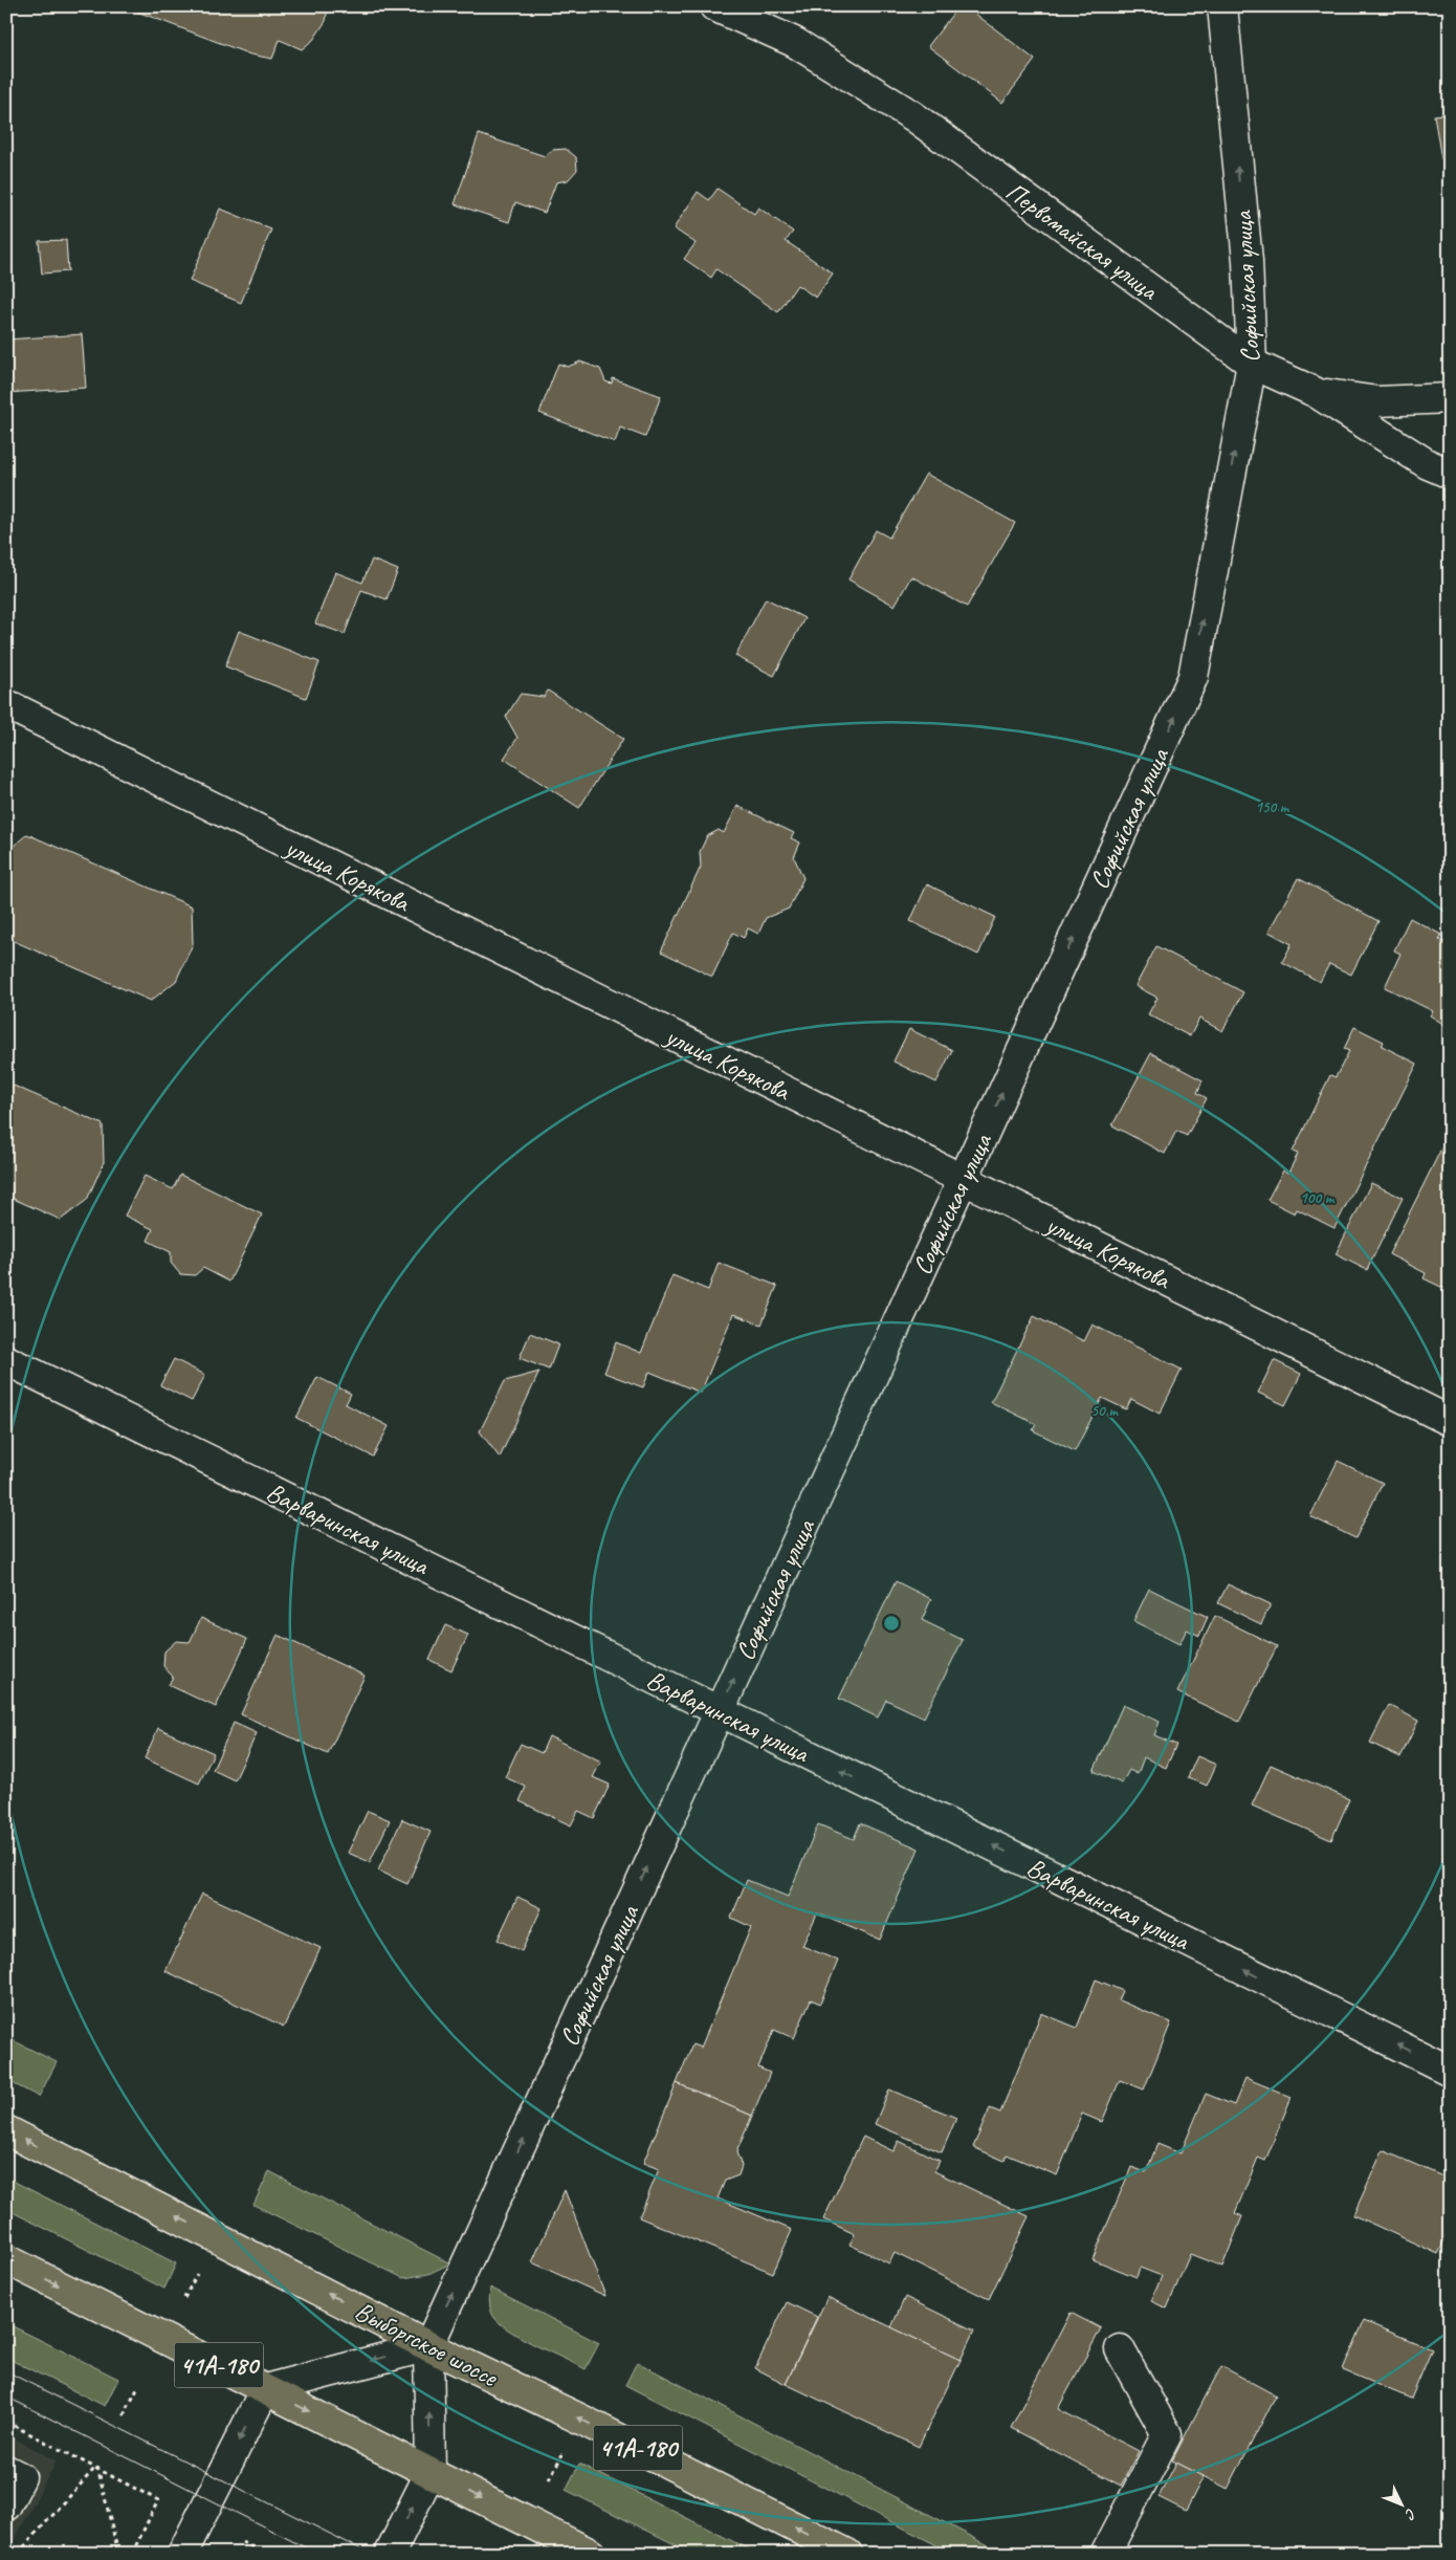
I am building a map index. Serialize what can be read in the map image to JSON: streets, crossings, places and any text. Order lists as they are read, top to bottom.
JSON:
{
  "streets": {
    "main road": ["Выборгское шоссе", "41А-180"],
    "street": [
      "Первомайская улица",
      "Софийская улица",
      "улица Корякова",
      "Варваринская улица"
    ]
  },
  "crossings": [
    ["Первомайская улица", "Софийская улица"],
    ["Софийская улица", "улица Корякова"],
    ["Софийская улица", "Варваринская улица"],
    ["Софийская улица", "Выборгское шоссе"]
  ],
  "one_way": ["Софийская улица", "Варваринская улица"],
  "north": "bottom right",
  "rings": ["150 m", "100 m", "50 m"]
}
